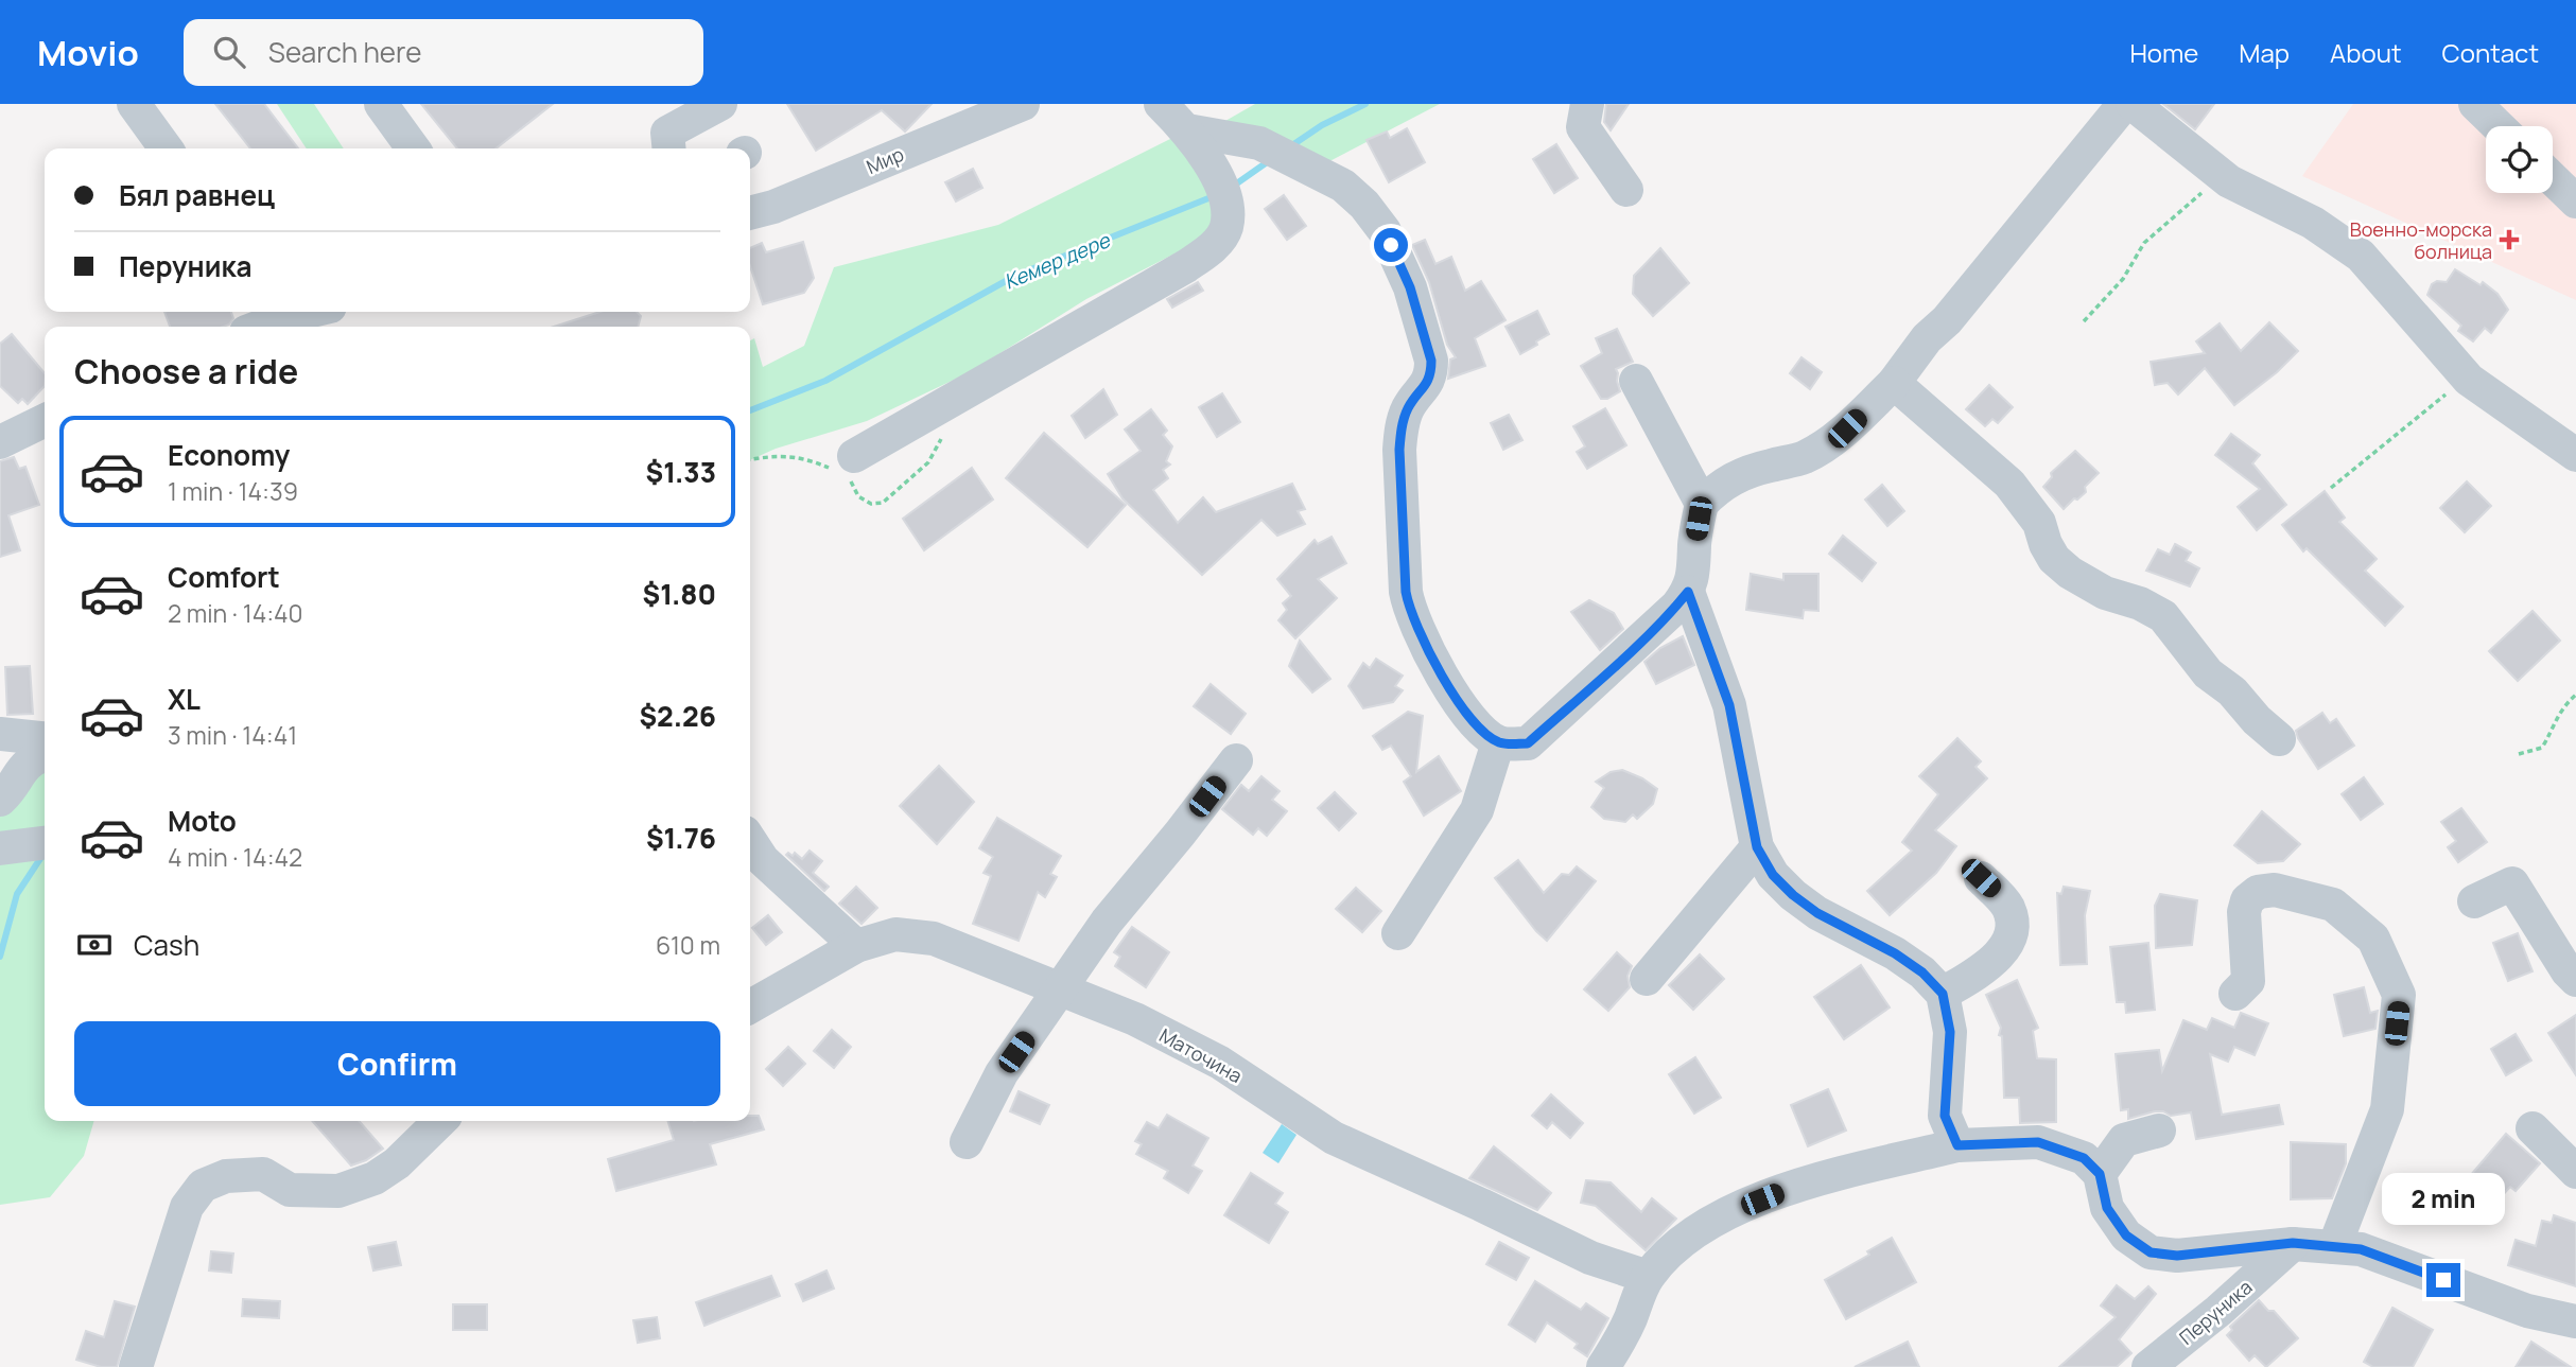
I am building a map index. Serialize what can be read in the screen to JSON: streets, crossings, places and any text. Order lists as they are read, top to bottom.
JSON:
{
  "streets": {
    "street": ["Мир", "Маточина", "Перуника"]
  },
  "water": ["Кемер дере"],
  "places": {
    "health": ["Военно-морска болница"]
  },
  "page": {
    "header": "Movio",
    "search": "Search here",
    "nav": [
      "Home",
      "Map",
      "About",
      "Contact"
    ],
    "banner": ["Бял равнец", "Перуника"],
    "heading": "Choose a ride",
    "list": [
      {
        "name": "Economy",
        "note": "1 min · 14:39",
        "value": "$1.33"
      },
      {
        "name": "Comfort",
        "note": "2 min · 14:40",
        "value": "$1.80"
      },
      {
        "name": "XL",
        "note": "3 min · 14:41",
        "value": "$2.26"
      },
      {
        "name": "Moto",
        "note": "4 min · 14:42",
        "value": "$1.76"
      }
    ],
    "pay": ["Cash", "610 m"],
    "buttons": "Confirm",
    "bubble": "2 min"
  }
}
